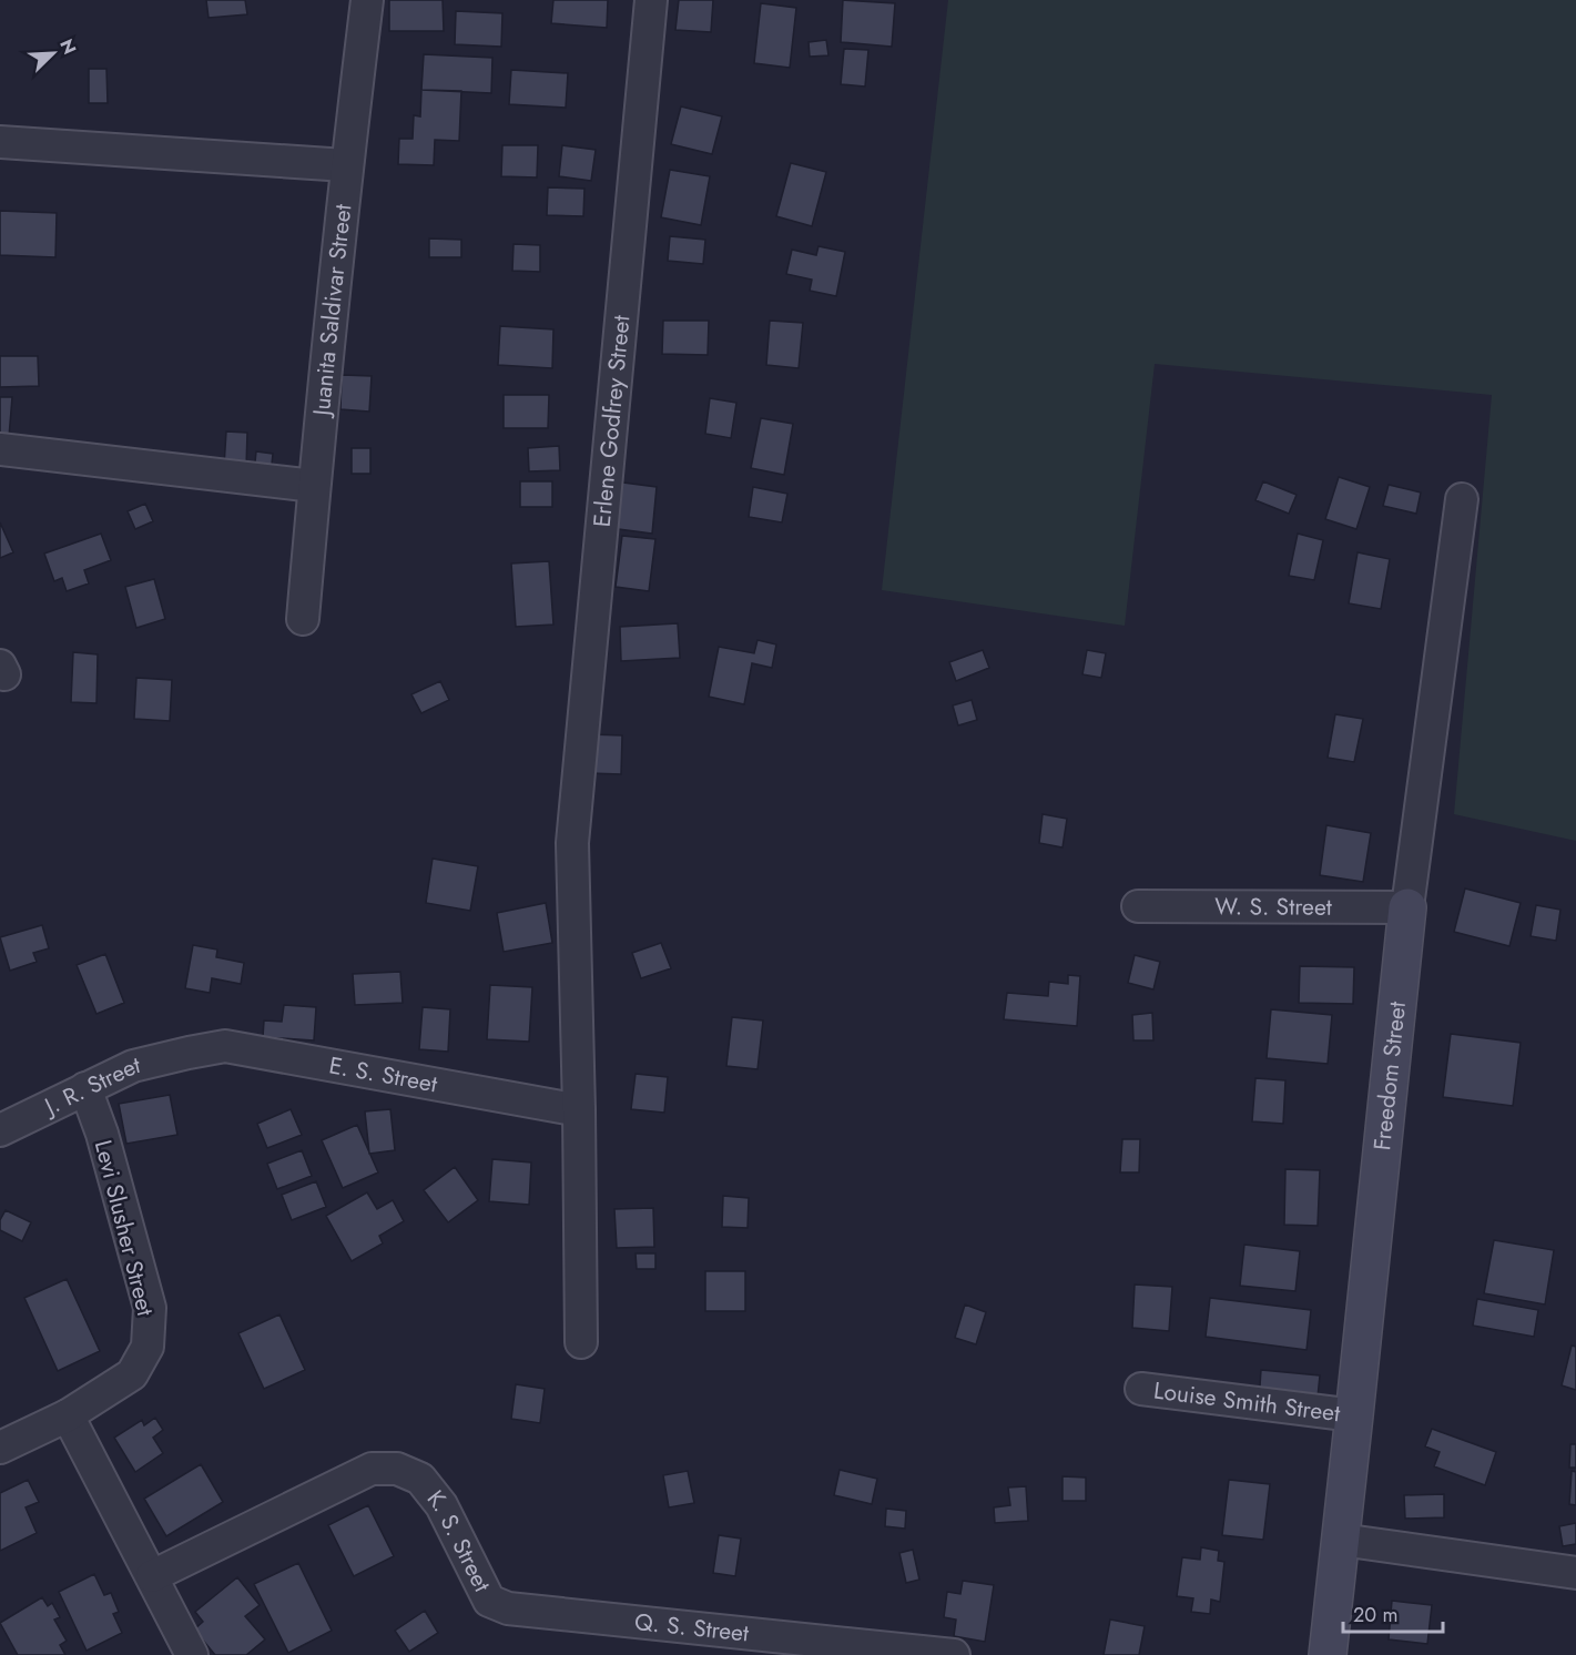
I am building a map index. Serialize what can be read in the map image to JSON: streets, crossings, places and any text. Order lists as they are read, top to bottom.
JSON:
{
  "streets": {
    "street": [
      "Juanita Saldivar Street",
      "Erlene Godfrey Street",
      "W. S. Street",
      "E. S. Street",
      "Freedom Street",
      "J. R. Street",
      "Levi Slusher Street",
      "Louise Smith Street",
      "K. S. Street",
      "Q. S. Street"
    ]
  },
  "crossings": [
    ["Erlene Godfrey Street", "E. S. Street"],
    ["W. S. Street", "Freedom Street"],
    ["E. S. Street", "J. R. Street"],
    ["Freedom Street", "Louise Smith Street"],
    ["J. R. Street", "Levi Slusher Street"],
    ["K. S. Street", "Q. S. Street"]
  ],
  "scale_bar": "20 m",
  "north": "top right"
}
